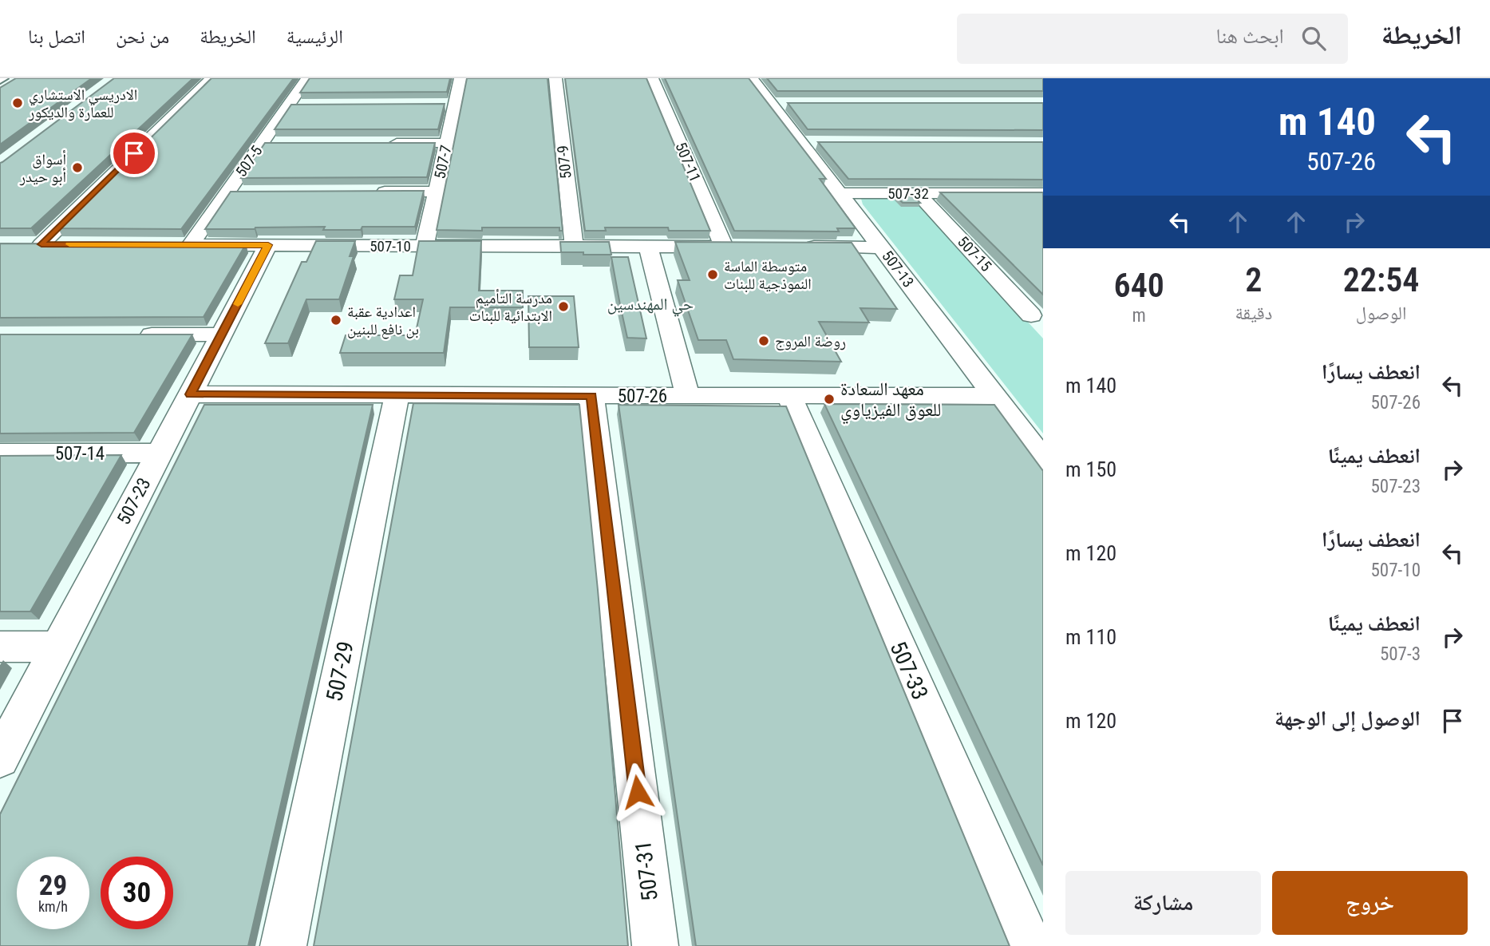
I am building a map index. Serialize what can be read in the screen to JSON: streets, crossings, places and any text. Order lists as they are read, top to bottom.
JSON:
{
  "streets": {
    "street": [
      "507-5",
      "507-7",
      "507-9",
      "507-11",
      "507-32",
      "507-10",
      "507-15",
      "507-13",
      "507-26",
      "507-14",
      "507-23",
      "507-33",
      "507-29",
      "507-31"
    ]
  },
  "crossings": [
    ["507-5", "507-10"],
    ["507-7", "507-10"],
    ["507-9", "507-10"],
    ["507-11", "507-10"],
    ["507-32", "507-15"],
    ["507-32", "507-13"],
    ["507-10", "507-23"],
    ["507-13", "507-26"],
    ["507-26", "507-23"],
    ["507-26", "507-33"],
    ["507-26", "507-29"],
    ["507-26", "507-31"],
    ["507-14", "507-23"]
  ],
  "districts": ["حي المهندسين"],
  "places": [
    "الادريسي الاستشاري للعمارة والديكور",
    "أسواق أبو حيدر",
    "متوسطة الماسة النموذجية للبنات",
    "مدرسة التأميم الابتدائية للبنات",
    "اعدادية عقبة بن نافع للبنين",
    "روضة المروج",
    "معهد السعادة للعوق الفيزياوي"
  ],
  "page": {
    "header": "الخريطة",
    "search": "ابحث هنا",
    "nav": [
      "الرئيسية",
      "الخريطة",
      "من نحن",
      "اتصل بنا"
    ],
    "turn": ["140 m", "507-26"],
    "eta": [
      "22:54",
      "الوصول",
      "2",
      "دقيقة",
      "640",
      "m"
    ],
    "list": [
      {
        "name": "انعطف يسارًا",
        "note": "507-26",
        "value": "140 m"
      },
      {
        "name": "انعطف يمينًا",
        "note": "507-23",
        "value": "150 m"
      },
      {
        "name": "انعطف يسارًا",
        "note": "507-10",
        "value": "120 m"
      },
      {
        "name": "انعطف يمينًا",
        "note": "507-3",
        "value": "110 m"
      },
      {
        "name": "الوصول إلى الوجهة",
        "value": "120 m"
      }
    ],
    "speed": "29 km/h",
    "limit": "30",
    "buttons": ["خروج", "مشاركة"]
  }
}
